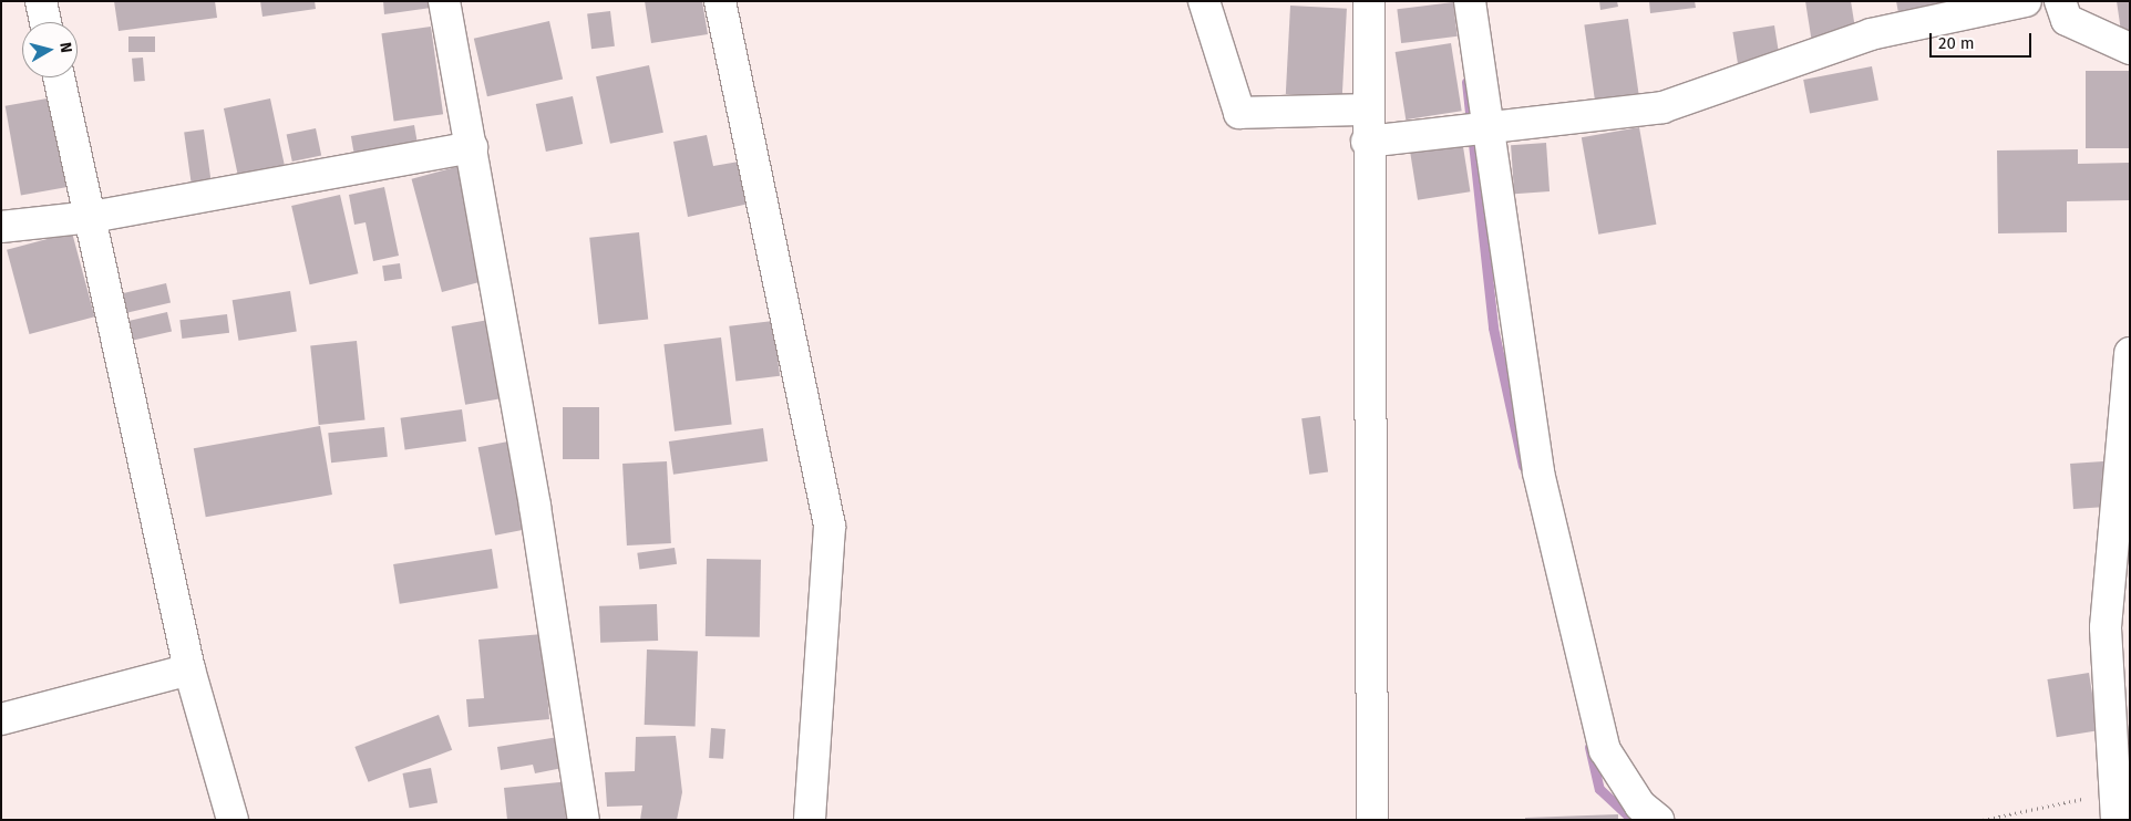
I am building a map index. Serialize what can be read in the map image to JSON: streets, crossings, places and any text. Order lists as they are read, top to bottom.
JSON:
{
  "scale_bar": "20 m",
  "north": "right"
}
